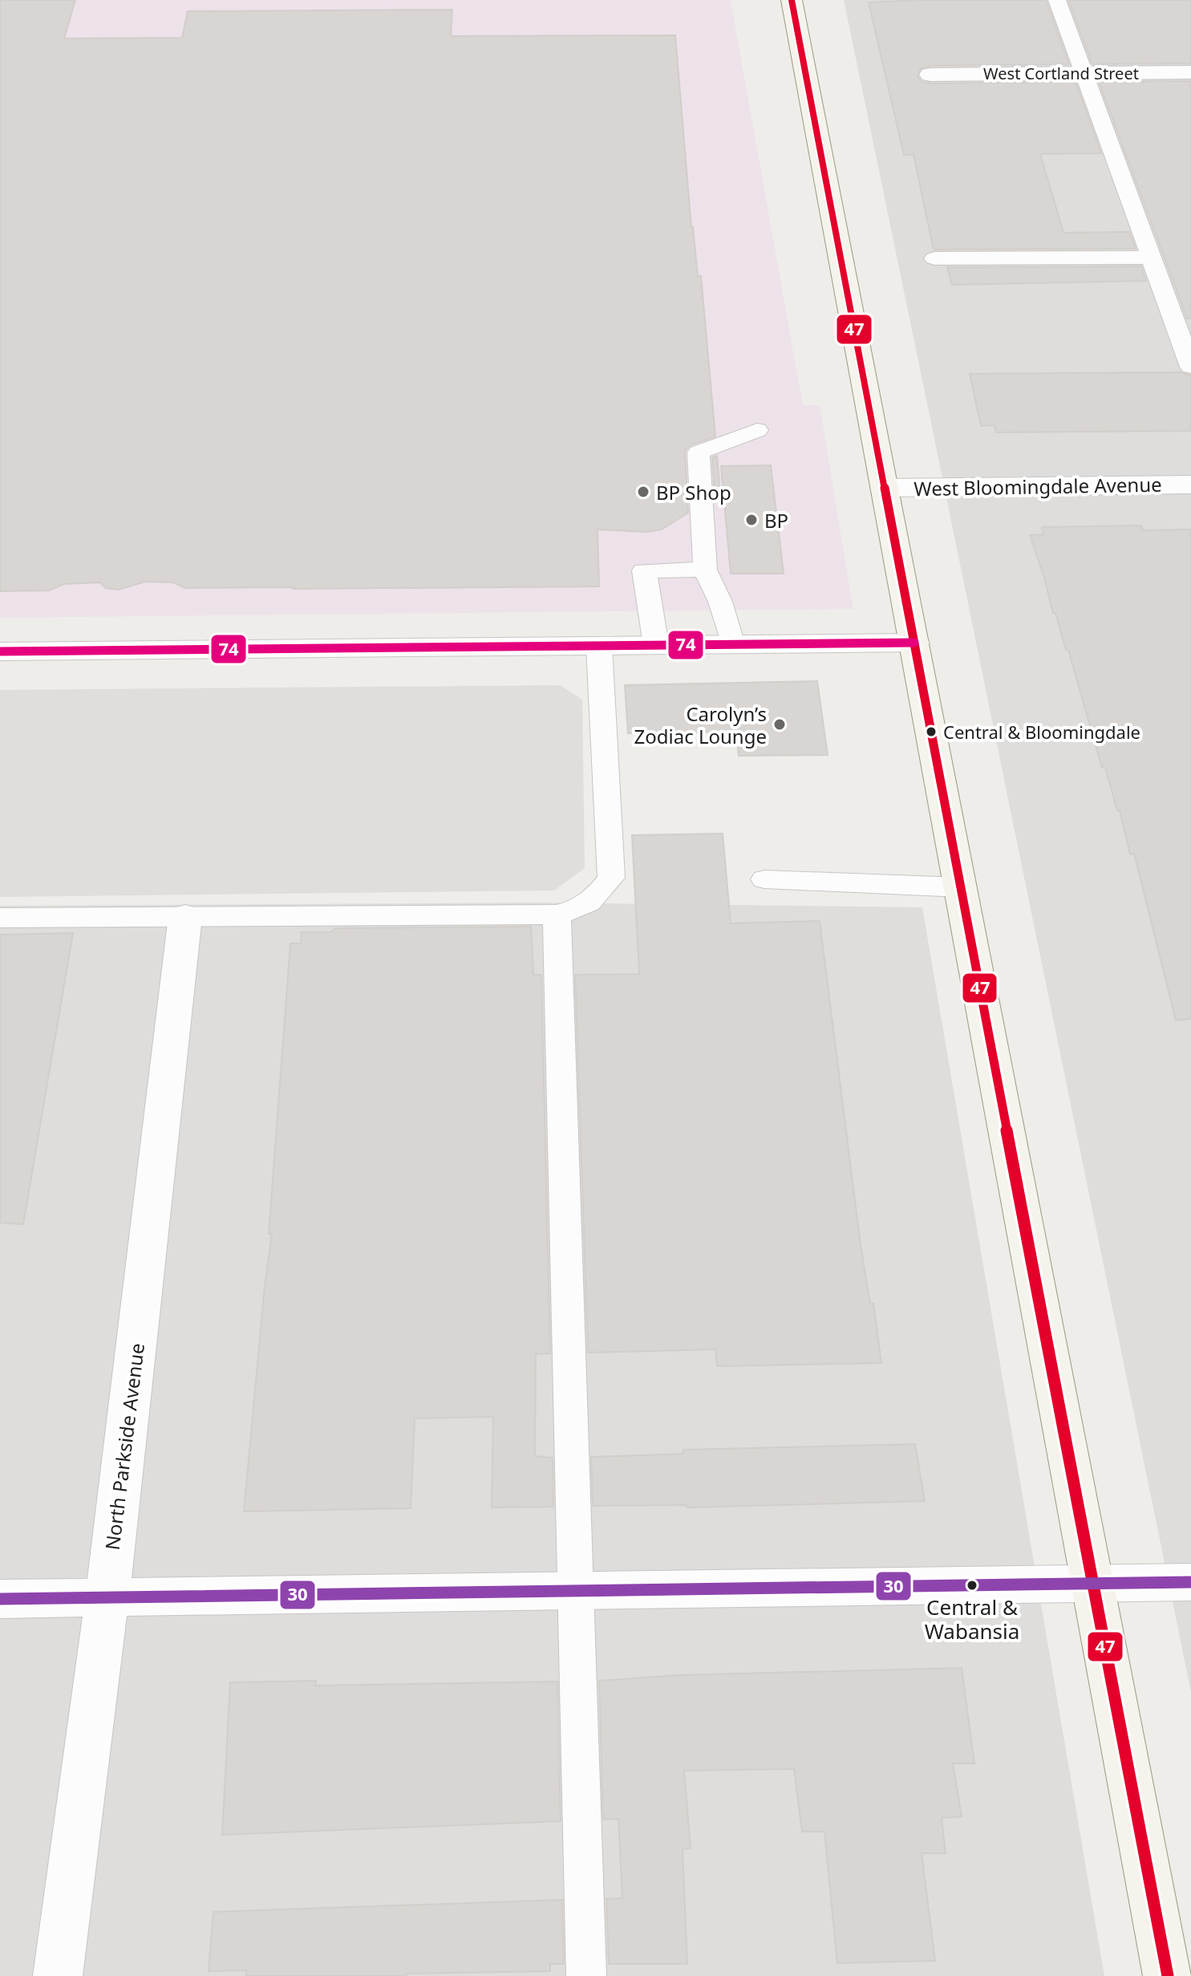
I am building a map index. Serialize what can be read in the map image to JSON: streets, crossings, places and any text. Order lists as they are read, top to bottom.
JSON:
{
  "streets": {
    "street": ["West Cortland Street", "West Bloomingdale Avenue", "North Parkside Avenue"]
  },
  "places": [
    "BP Shop",
    "BP",
    "Carolyn’s Zodiac Lounge",
    "Central & Bloomingdale",
    "Central & Wabansia"
  ],
  "lines": ["transit line 47", "transit line 74", "transit line 30"]
}
